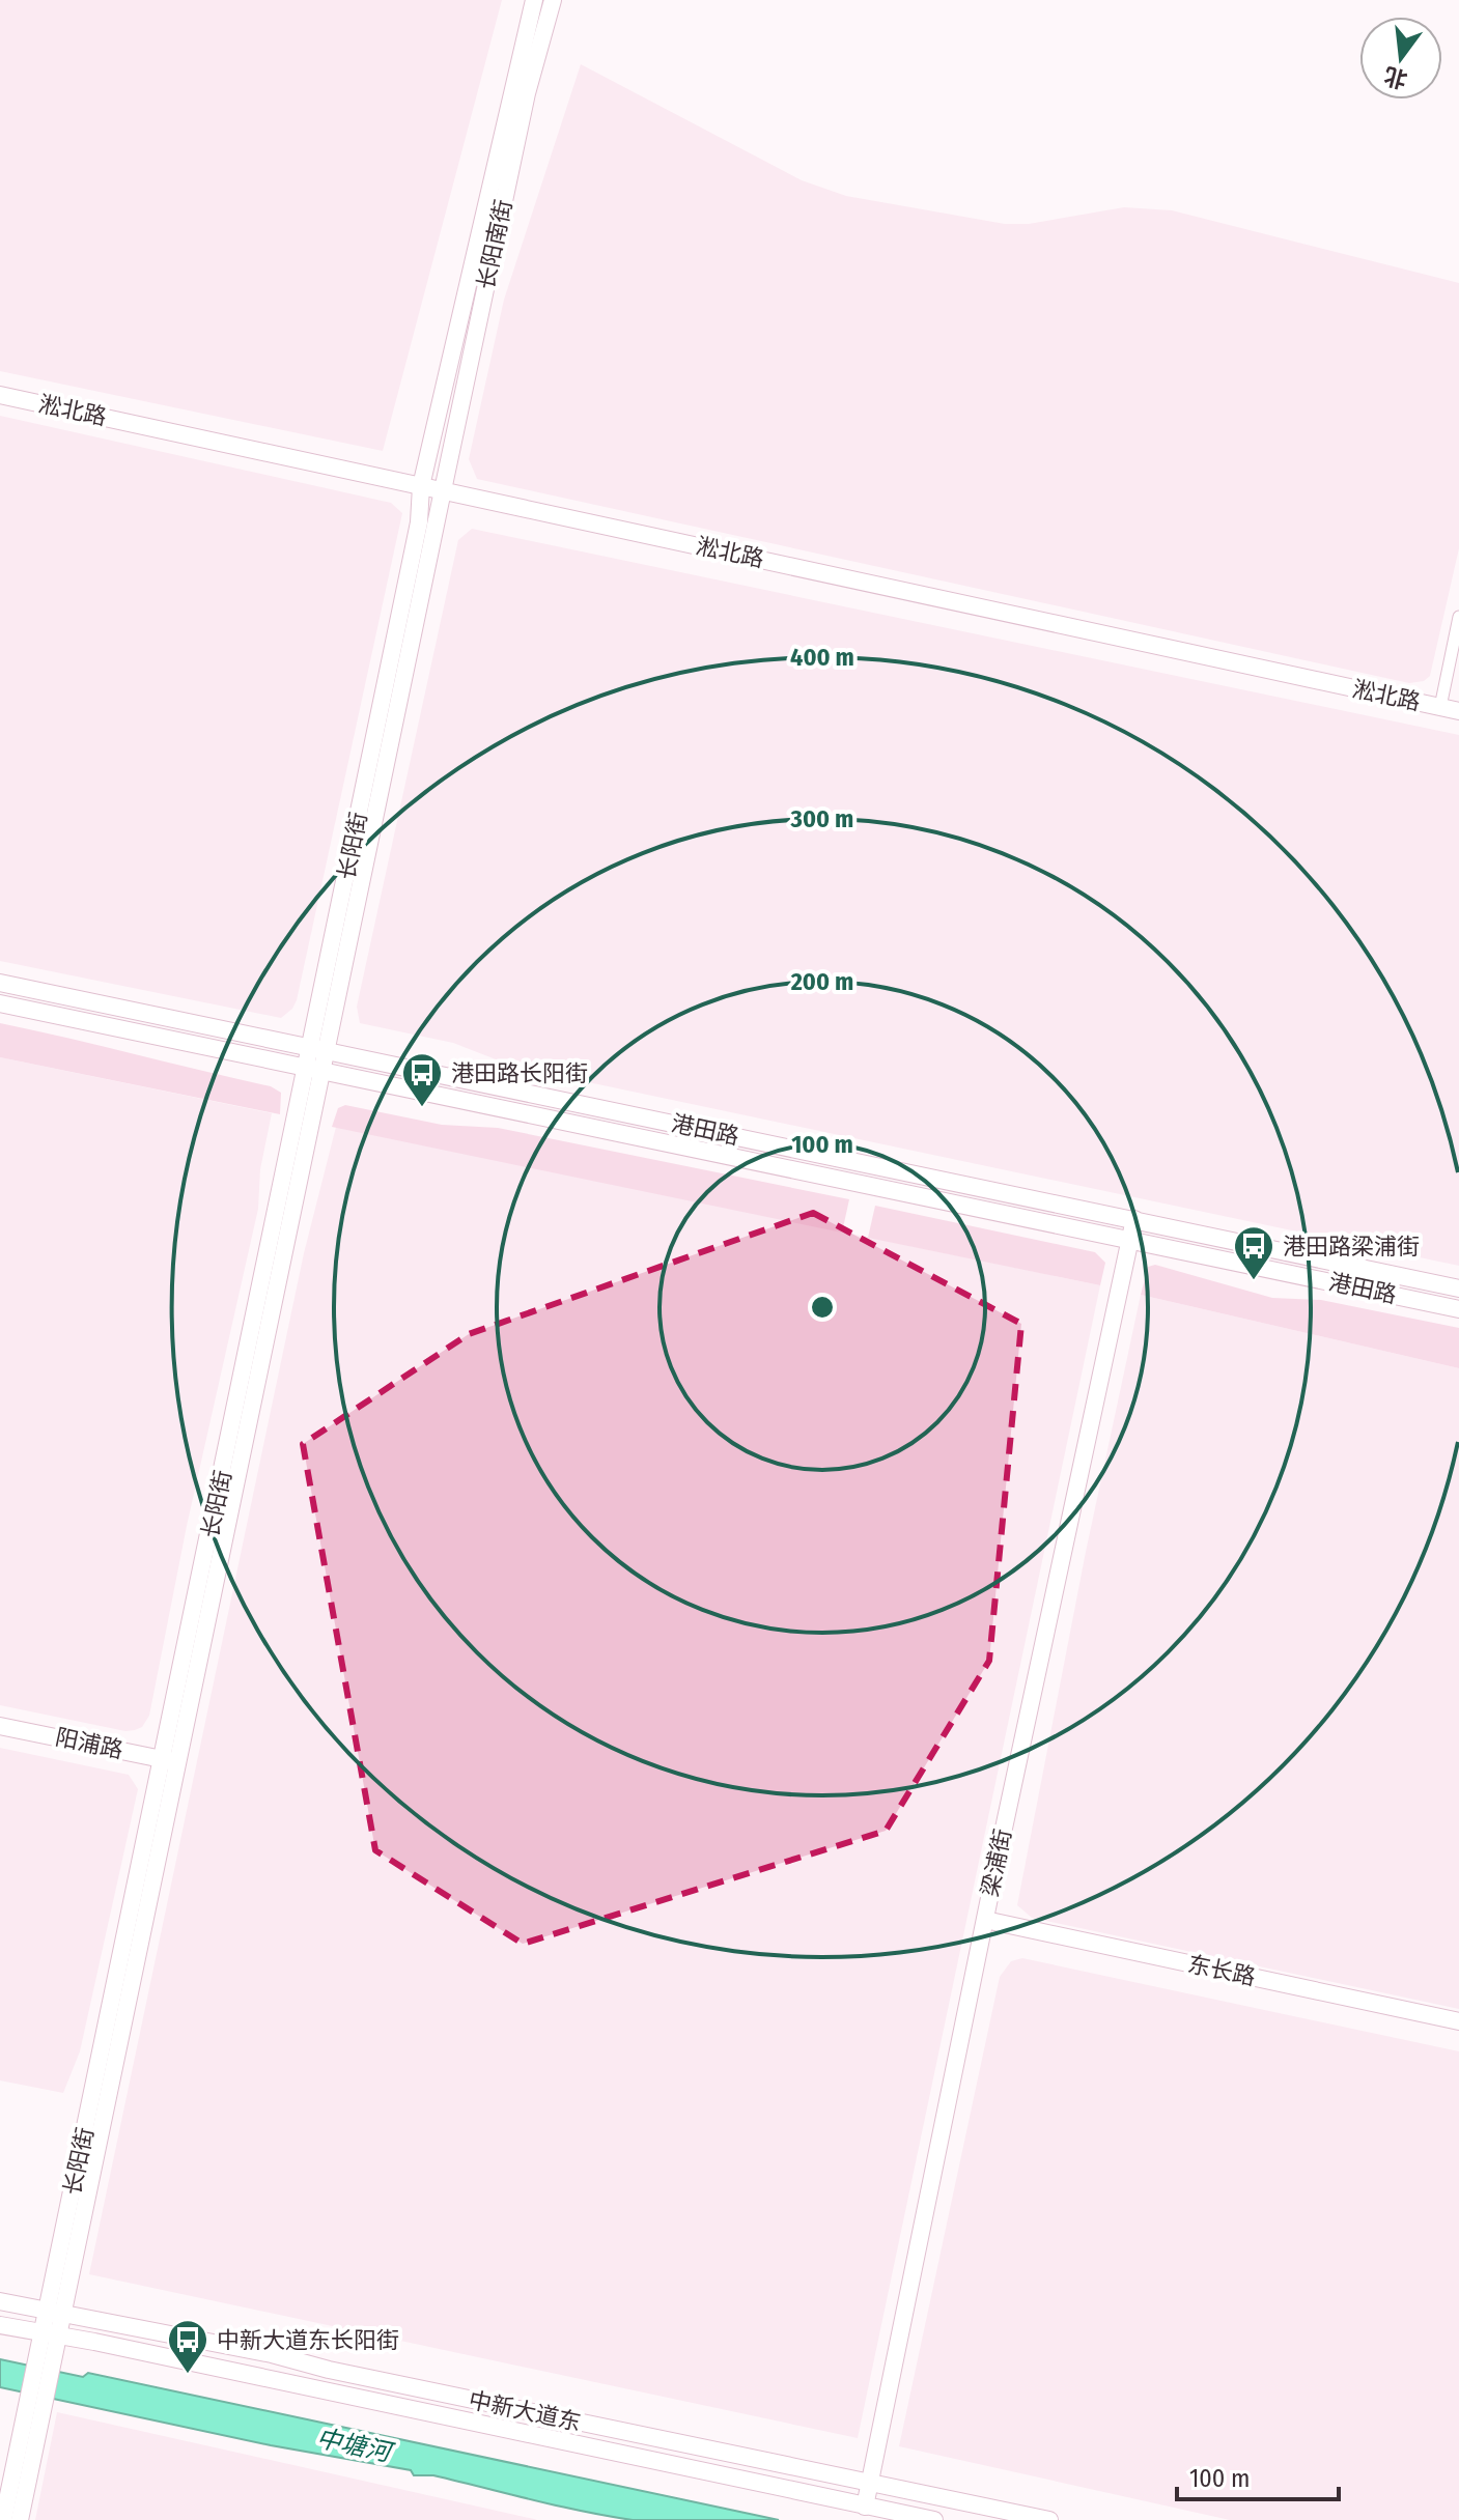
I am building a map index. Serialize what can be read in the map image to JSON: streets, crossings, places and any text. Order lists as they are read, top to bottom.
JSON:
{
  "streets": {
    "main road": [
      "长阳南街",
      "淞北路",
      "长阳街",
      "港田路",
      "阳浦路",
      "梁浦街",
      "东长路",
      "中新大道东"
    ]
  },
  "crossings": [
    ["长阳南街", "淞北路"],
    ["长阳南街", "长阳街"],
    ["淞北路", "长阳街"],
    ["长阳街", "港田路"],
    ["长阳街", "阳浦路"],
    ["长阳街", "中新大道东"],
    ["港田路", "梁浦街"],
    ["梁浦街", "东长路"],
    ["梁浦街", "中新大道东"]
  ],
  "water": ["中塘河"],
  "places": {
    "bus stop": ["港田路长阳街", "港田路梁浦街", "中新大道东长阳街"]
  },
  "scale_bar": "100 m",
  "north": "bottom",
  "rings": [
    "400 m",
    "300 m",
    "200 m",
    "100 m"
  ]
}
